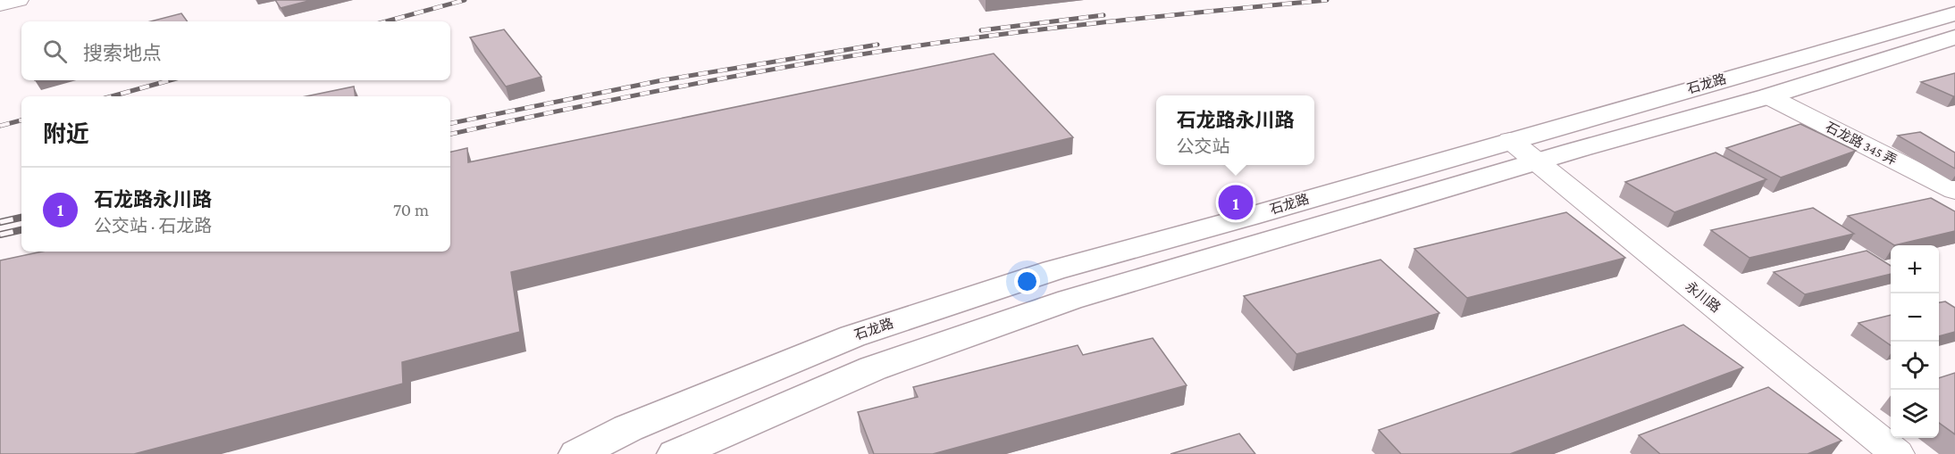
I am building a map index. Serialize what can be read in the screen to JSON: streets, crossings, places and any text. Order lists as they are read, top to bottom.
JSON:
{
  "streets": {
    "main road": ["石龙路"],
    "street": ["石龙路 345 弄", "永川路"]
  },
  "crossings": [
    ["石龙路", "永川路"]
  ],
  "page": {
    "search": "搜索地点",
    "popup": ["石龙路永川路", "公交站"],
    "heading": "附近",
    "list": [
      {
        "mark": "1",
        "name": "石龙路永川路",
        "note": "公交站 · 石龙路",
        "value": "70 m"
      }
    ],
    "pins": "1",
    "map_buttons": ["+", "−"]
  }
}
